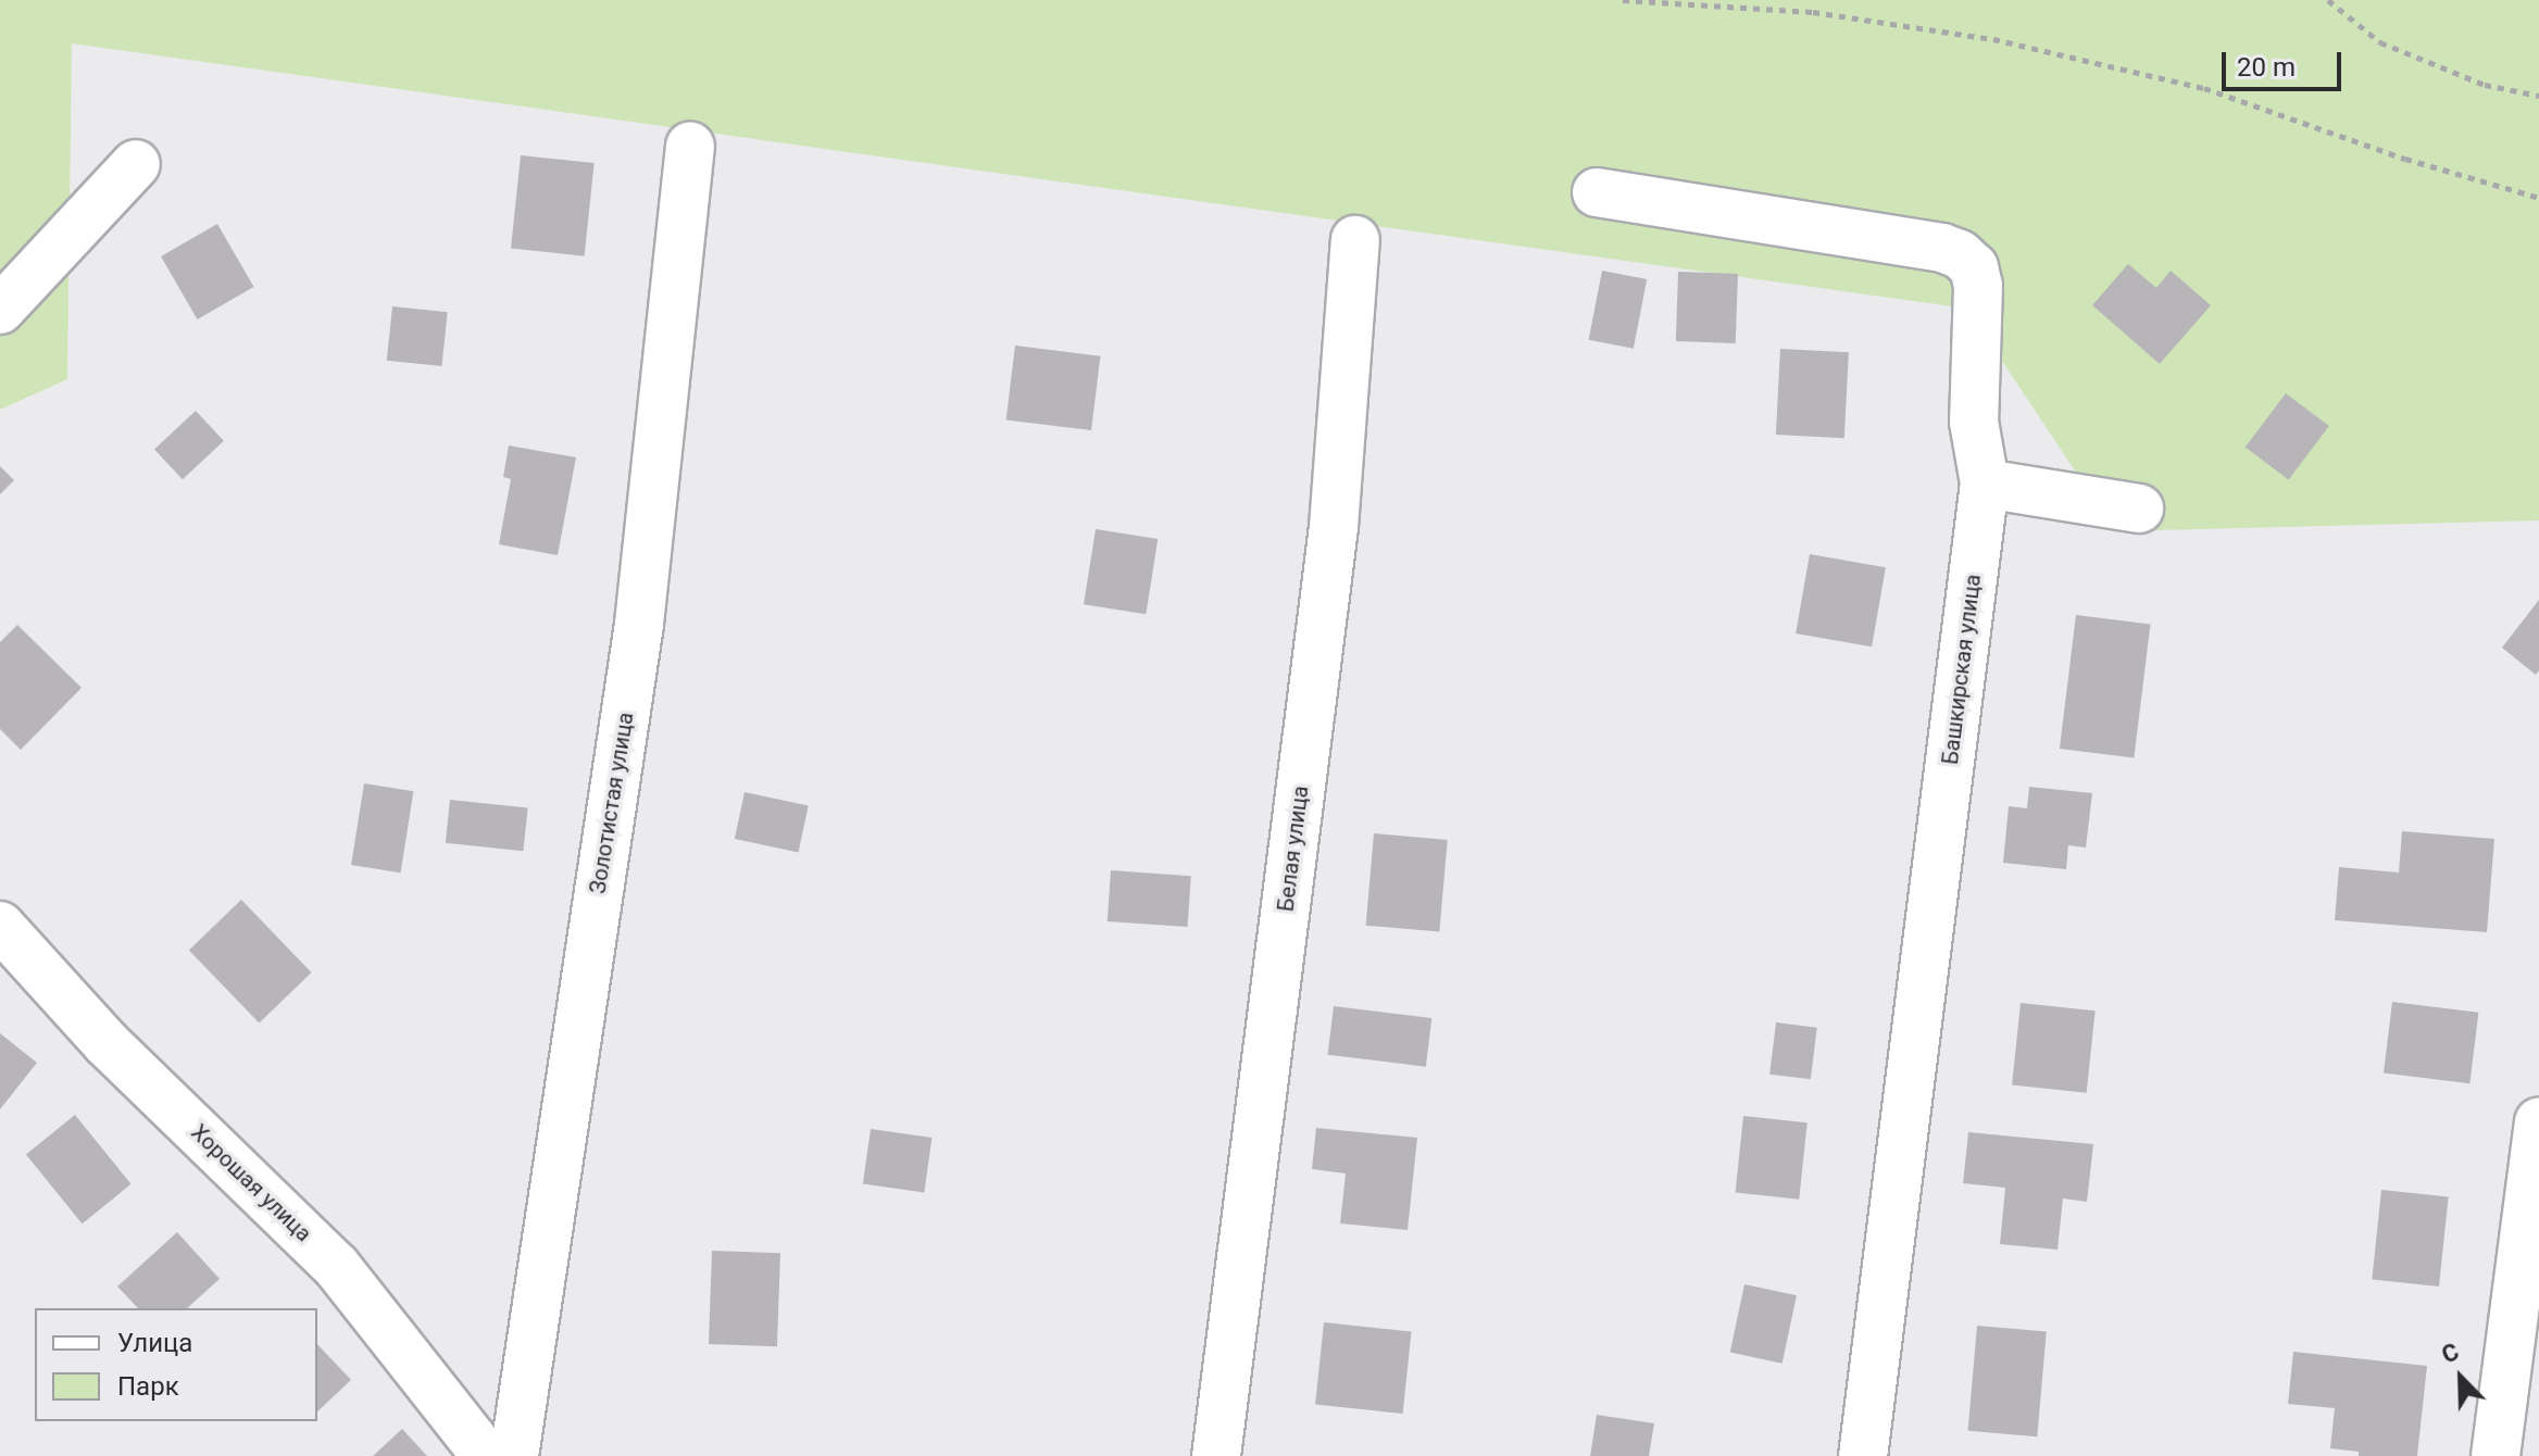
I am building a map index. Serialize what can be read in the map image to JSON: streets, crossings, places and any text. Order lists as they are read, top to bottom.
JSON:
{
  "streets": {
    "street": [
      "Башкирская улица",
      "Золотистая улица",
      "Белая улица",
      "Хорошая улица"
    ]
  },
  "legend": ["Улица", "Парк"],
  "scale_bar": "20 m",
  "north": "top left"
}
